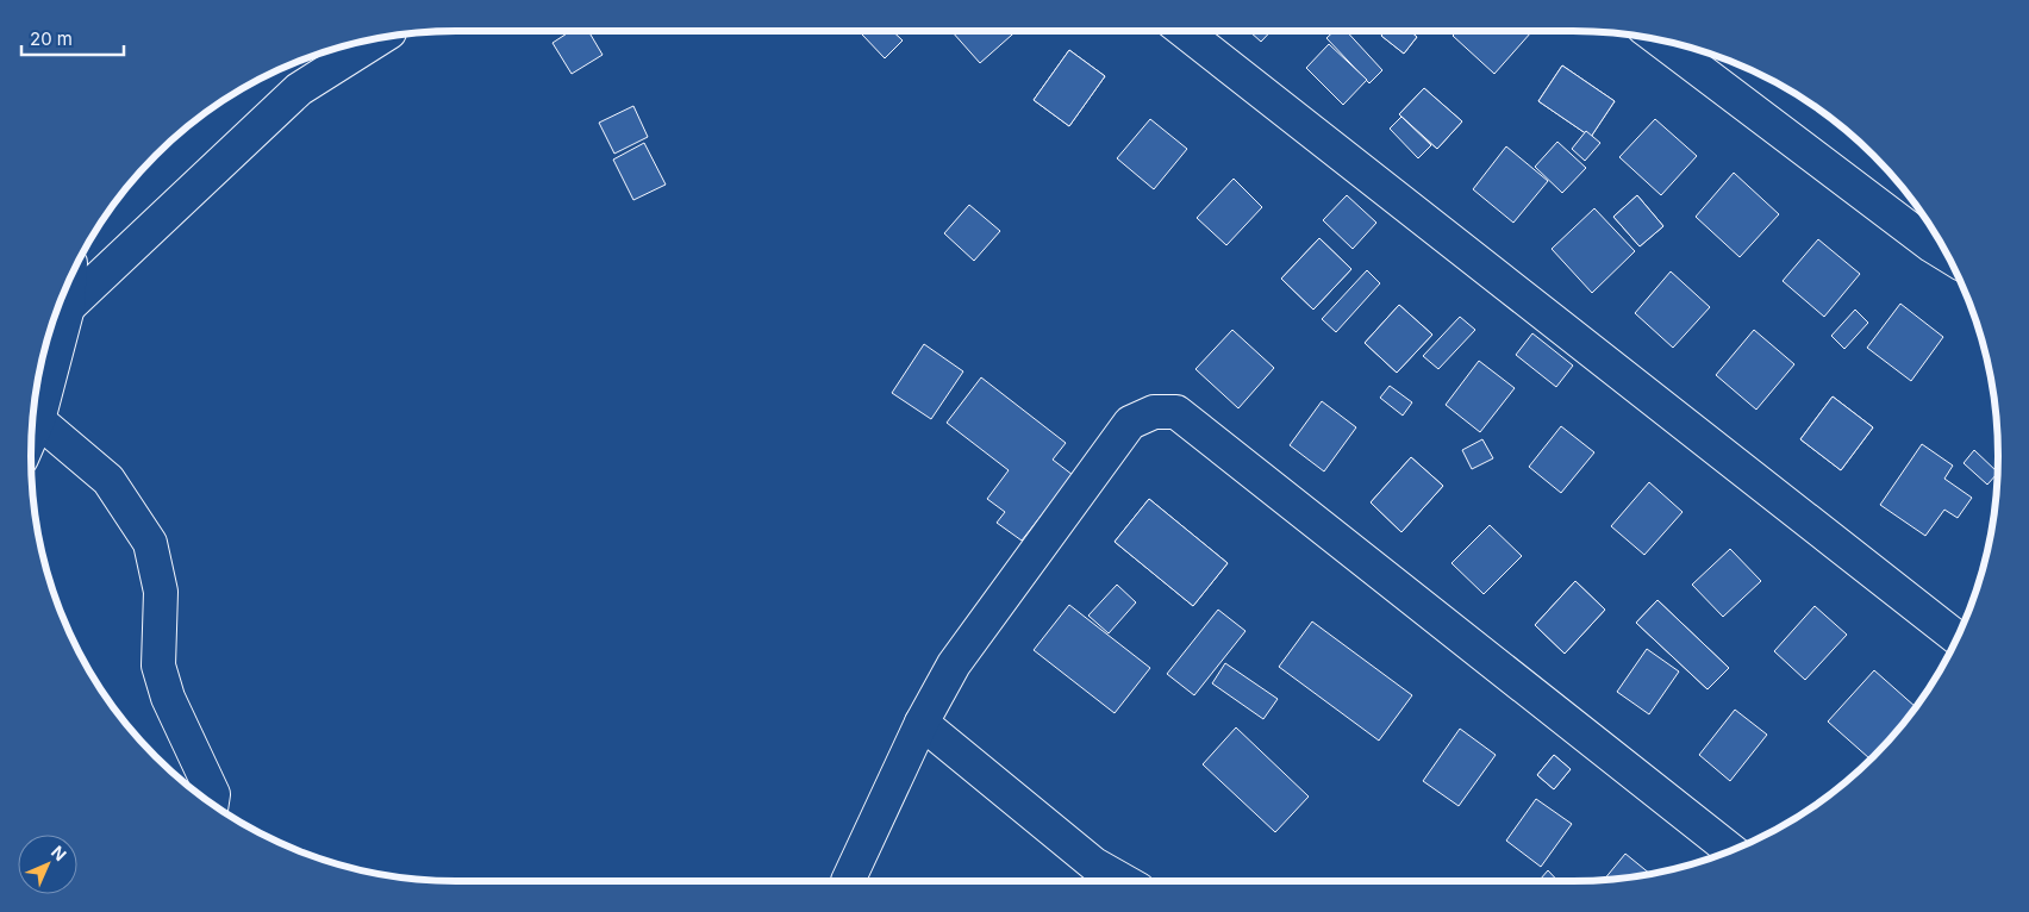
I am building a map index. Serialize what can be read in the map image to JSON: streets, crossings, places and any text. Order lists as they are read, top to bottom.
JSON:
{
  "scale_bar": "20 m",
  "north": "top right"
}
